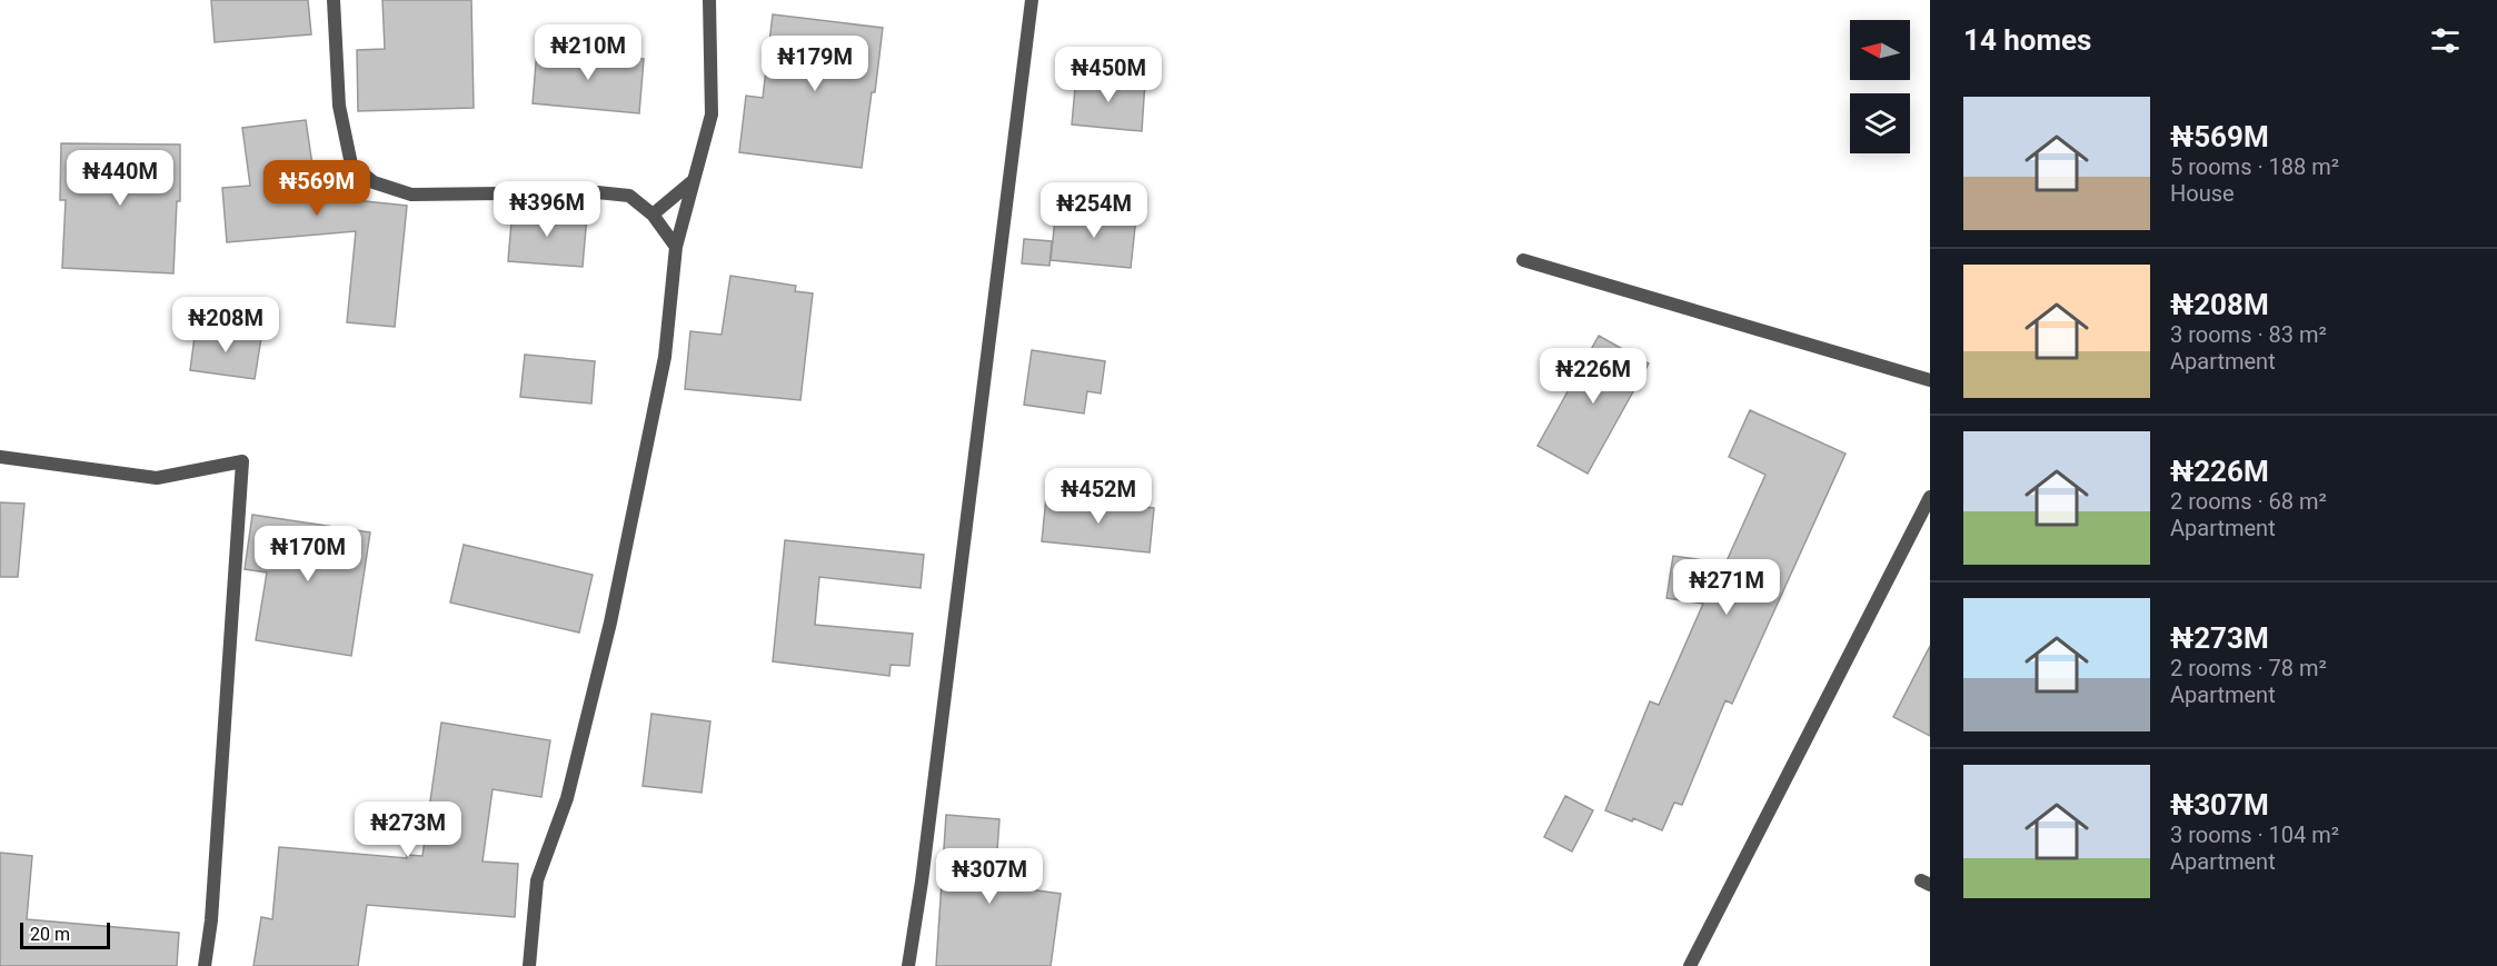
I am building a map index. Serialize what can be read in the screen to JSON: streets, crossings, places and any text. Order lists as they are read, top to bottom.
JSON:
{
  "scale_bar": "20 m",
  "north": "left",
  "page": {
    "heading": "14 homes",
    "price": [
      "₦210M",
      "₦179M",
      "₦450M",
      "₦440M",
      "₦569M",
      "₦396M",
      "₦254M",
      "₦208M",
      "₦226M",
      "₦452M",
      "₦170M",
      "₦271M",
      "₦273M",
      "₦307M"
    ],
    "list": [
      {
        "name": "₦569M",
        "note": "5 rooms · 188 m² · House"
      },
      {
        "name": "₦208M",
        "note": "3 rooms · 83 m² · Apartment"
      },
      {
        "name": "₦226M",
        "note": "2 rooms · 68 m² · Apartment"
      },
      {
        "name": "₦273M",
        "note": "2 rooms · 78 m² · Apartment"
      },
      {
        "name": "₦307M",
        "note": "3 rooms · 104 m² · Apartment"
      }
    ],
    "scale": "20 m"
  }
}
